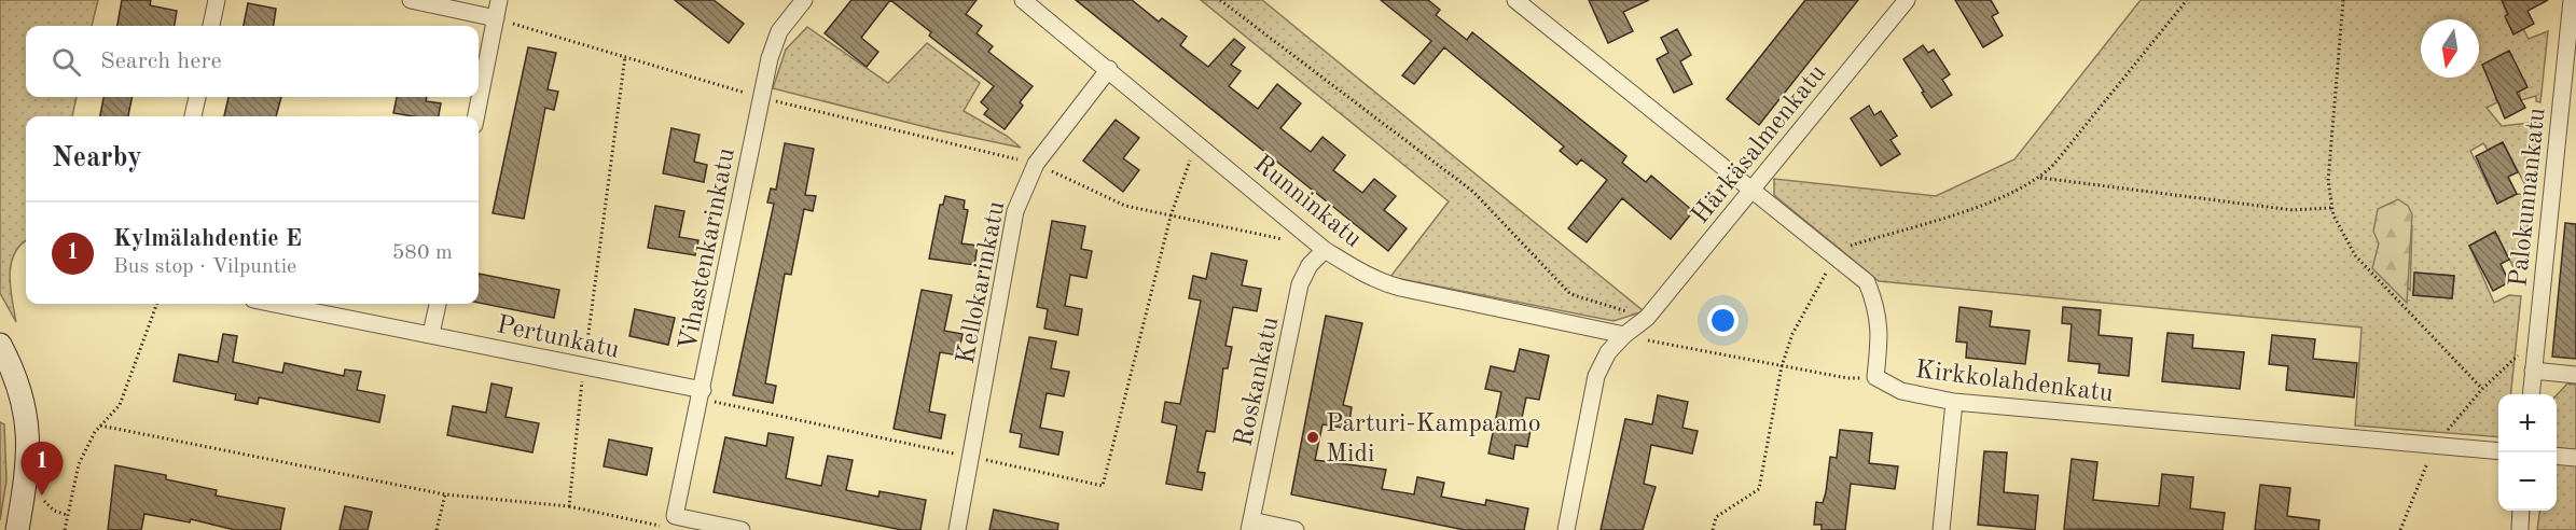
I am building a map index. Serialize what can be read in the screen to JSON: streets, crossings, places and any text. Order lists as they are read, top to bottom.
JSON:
{
  "streets": {
    "street": [
      "Härkäsalmenkatu",
      "Palokunnankatu",
      "Runninkatu",
      "Vihastenkarinkatu",
      "Kellokarinkatu",
      "Pertunkatu",
      "Kirkkolahdenkatu",
      "Roskankatu"
    ]
  },
  "crossings": [
    ["Runninkatu", "Kellokarinkatu"],
    ["Runninkatu", "Roskankatu"],
    ["Vihastenkarinkatu", "Pertunkatu"]
  ],
  "places": ["Parturi-Kampaamo Midi"],
  "north": "bottom",
  "page": {
    "search": "Search here",
    "heading": "Nearby",
    "list": [
      {
        "mark": "1",
        "name": "Kylmälahdentie E",
        "note": "Bus stop · Vilpuntie",
        "value": "580 m"
      }
    ],
    "map_buttons": ["+", "−"],
    "pins": "1"
  }
}
